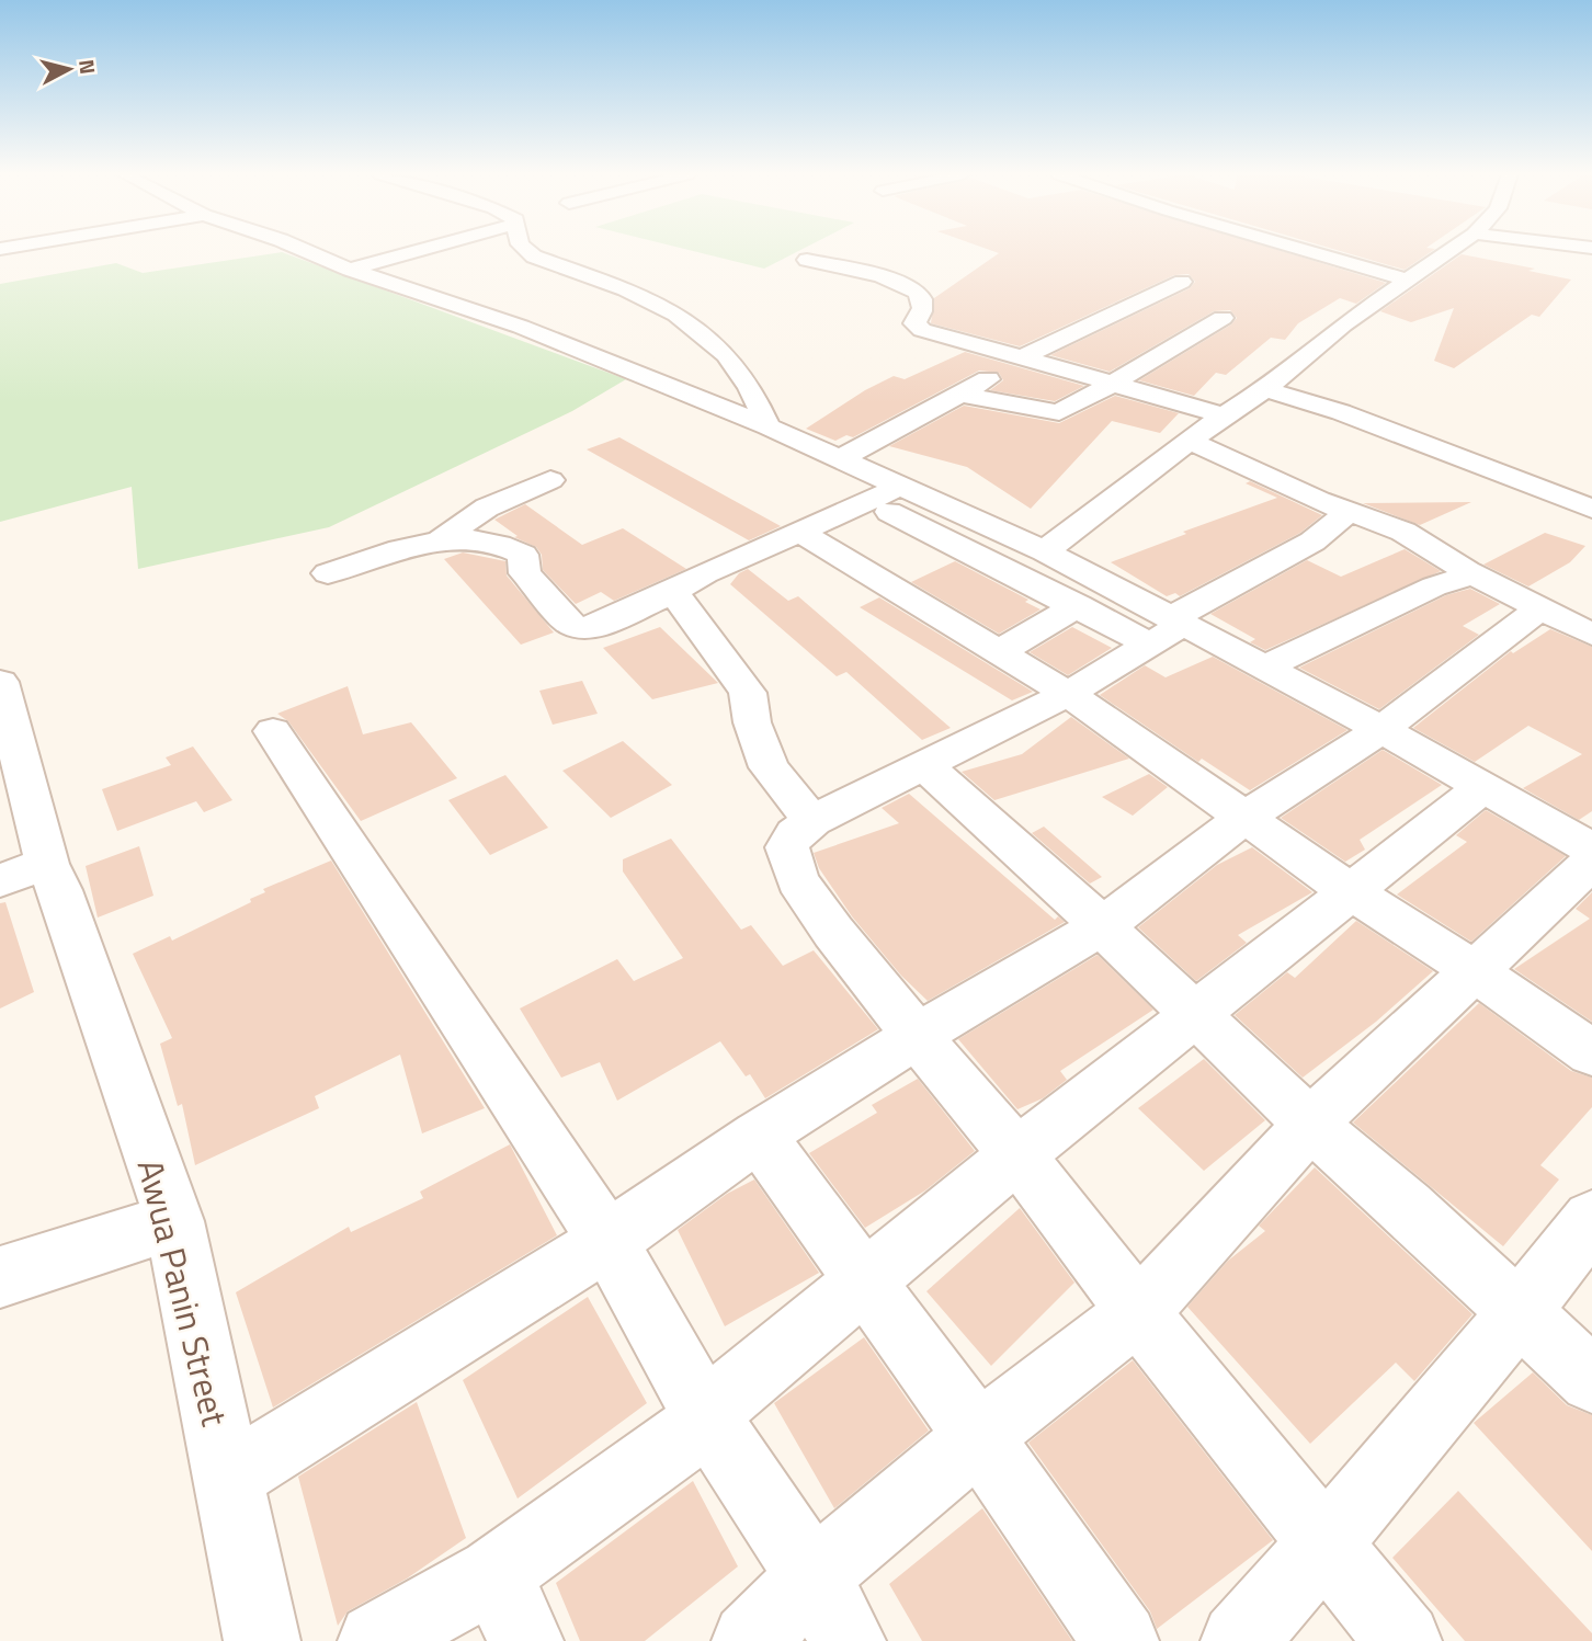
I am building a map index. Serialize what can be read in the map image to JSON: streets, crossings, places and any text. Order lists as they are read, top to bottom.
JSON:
{
  "streets": {
    "street": ["Awua Panin Street"]
  },
  "north": "right"
}
